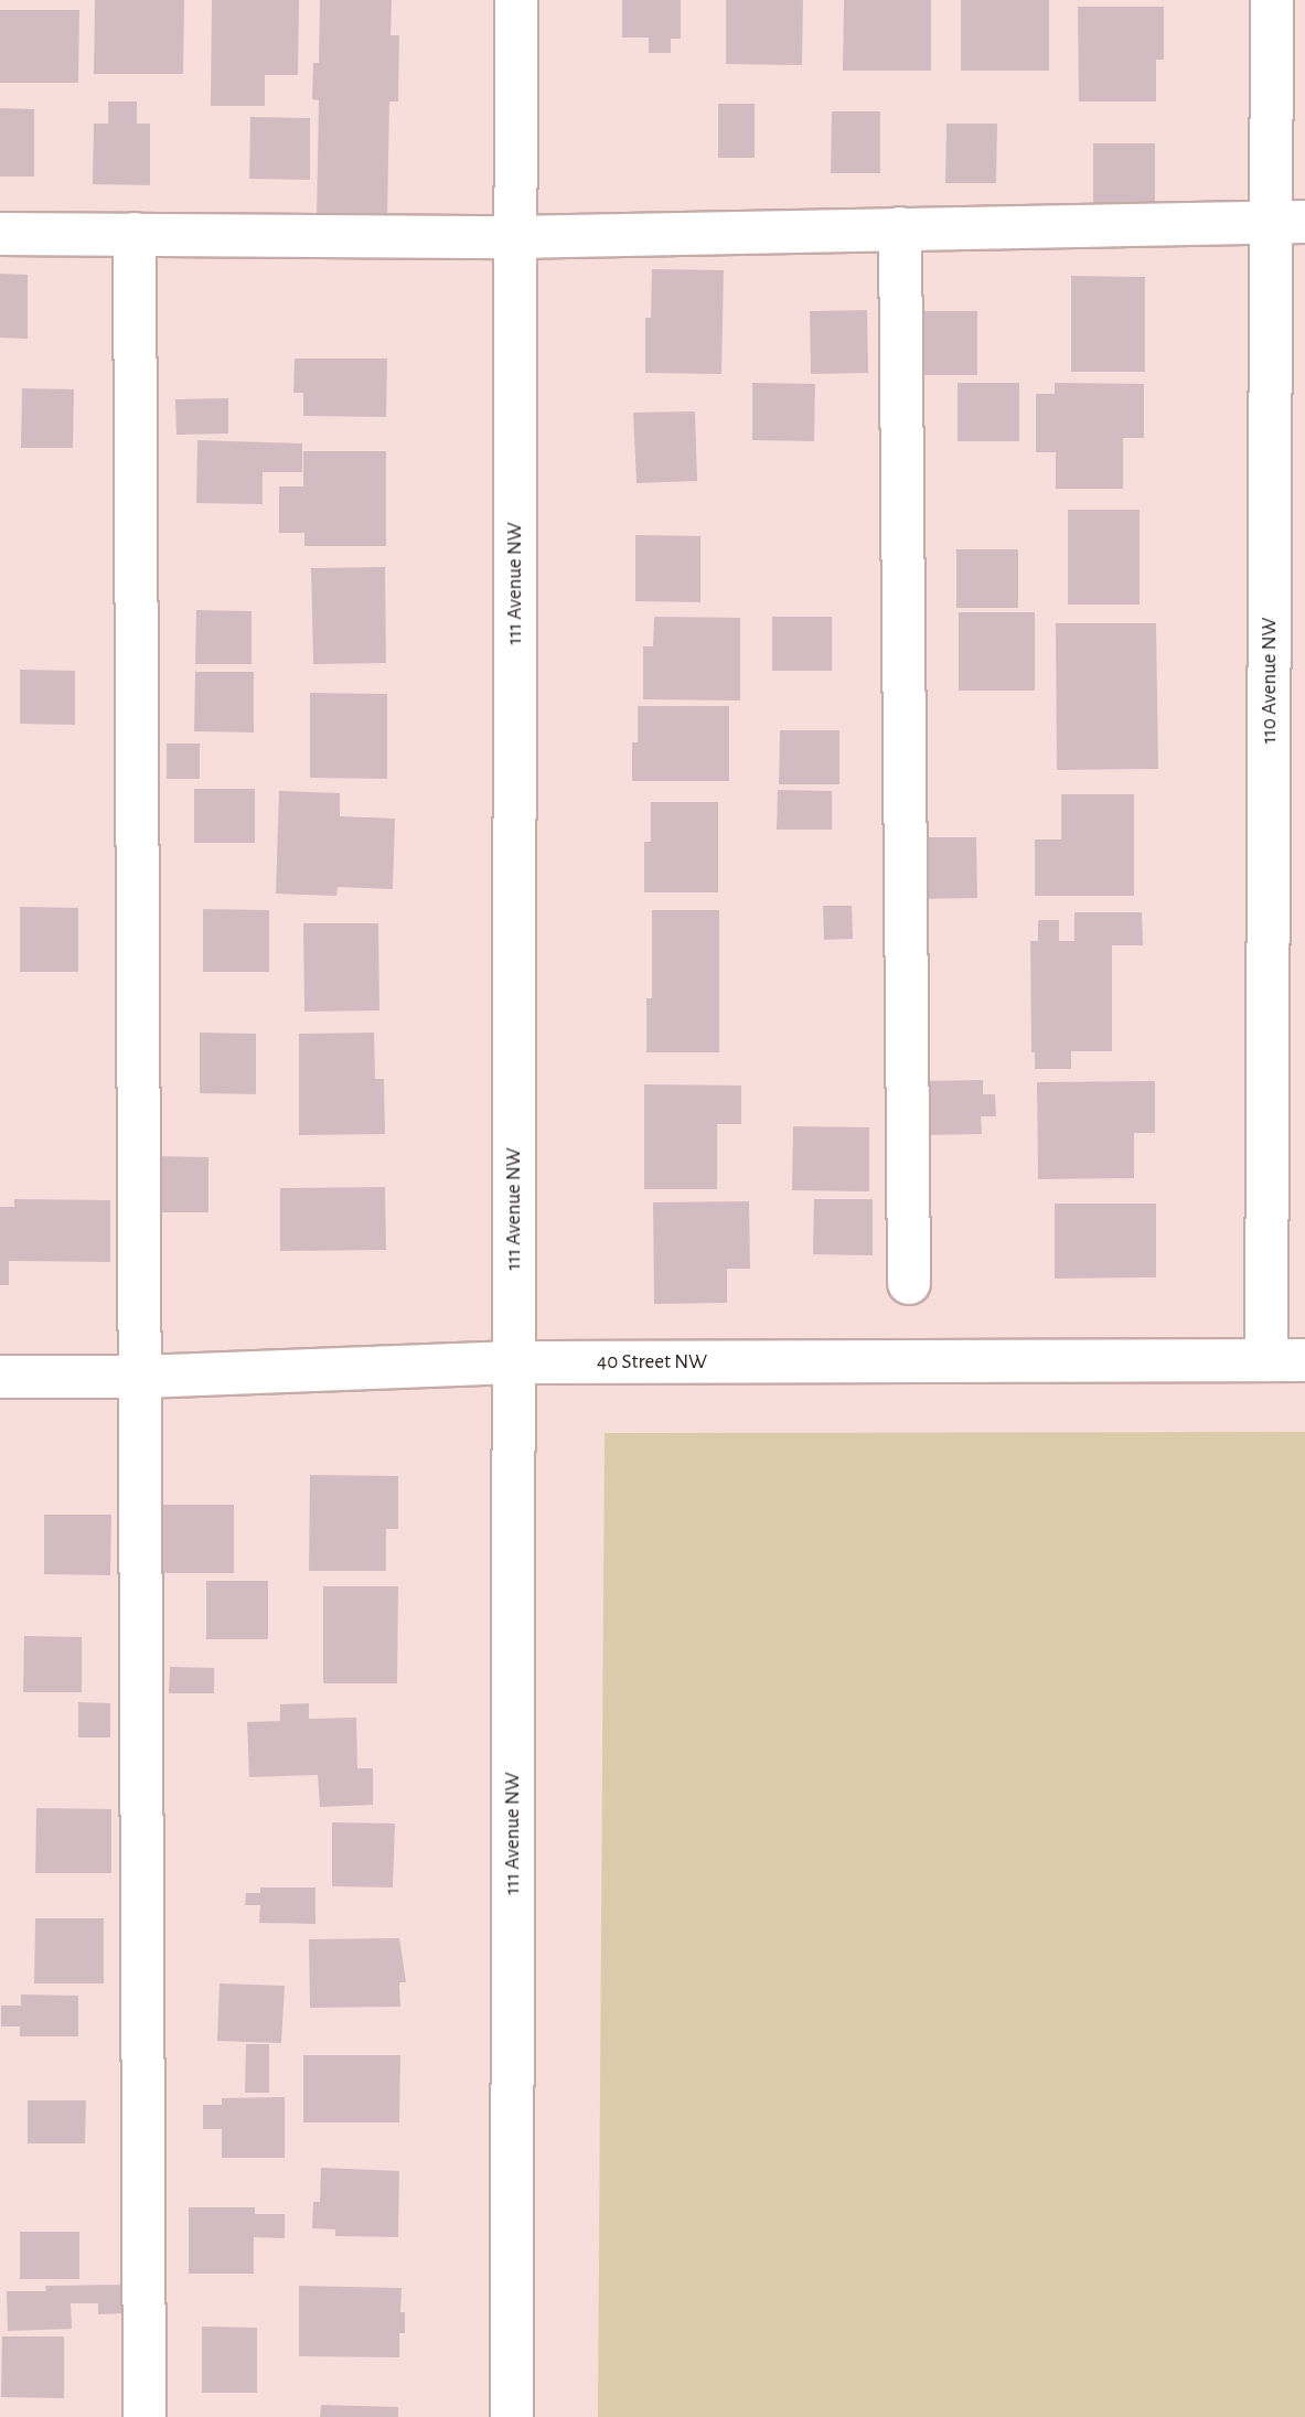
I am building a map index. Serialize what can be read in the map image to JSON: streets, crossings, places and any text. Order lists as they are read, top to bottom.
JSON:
{
  "streets": {
    "street": ["111 Avenue NW", "110 Avenue NW", "40 Street NW"]
  },
  "crossings": [
    ["111 Avenue NW", "40 Street NW"],
    ["110 Avenue NW", "40 Street NW"]
  ]
}
